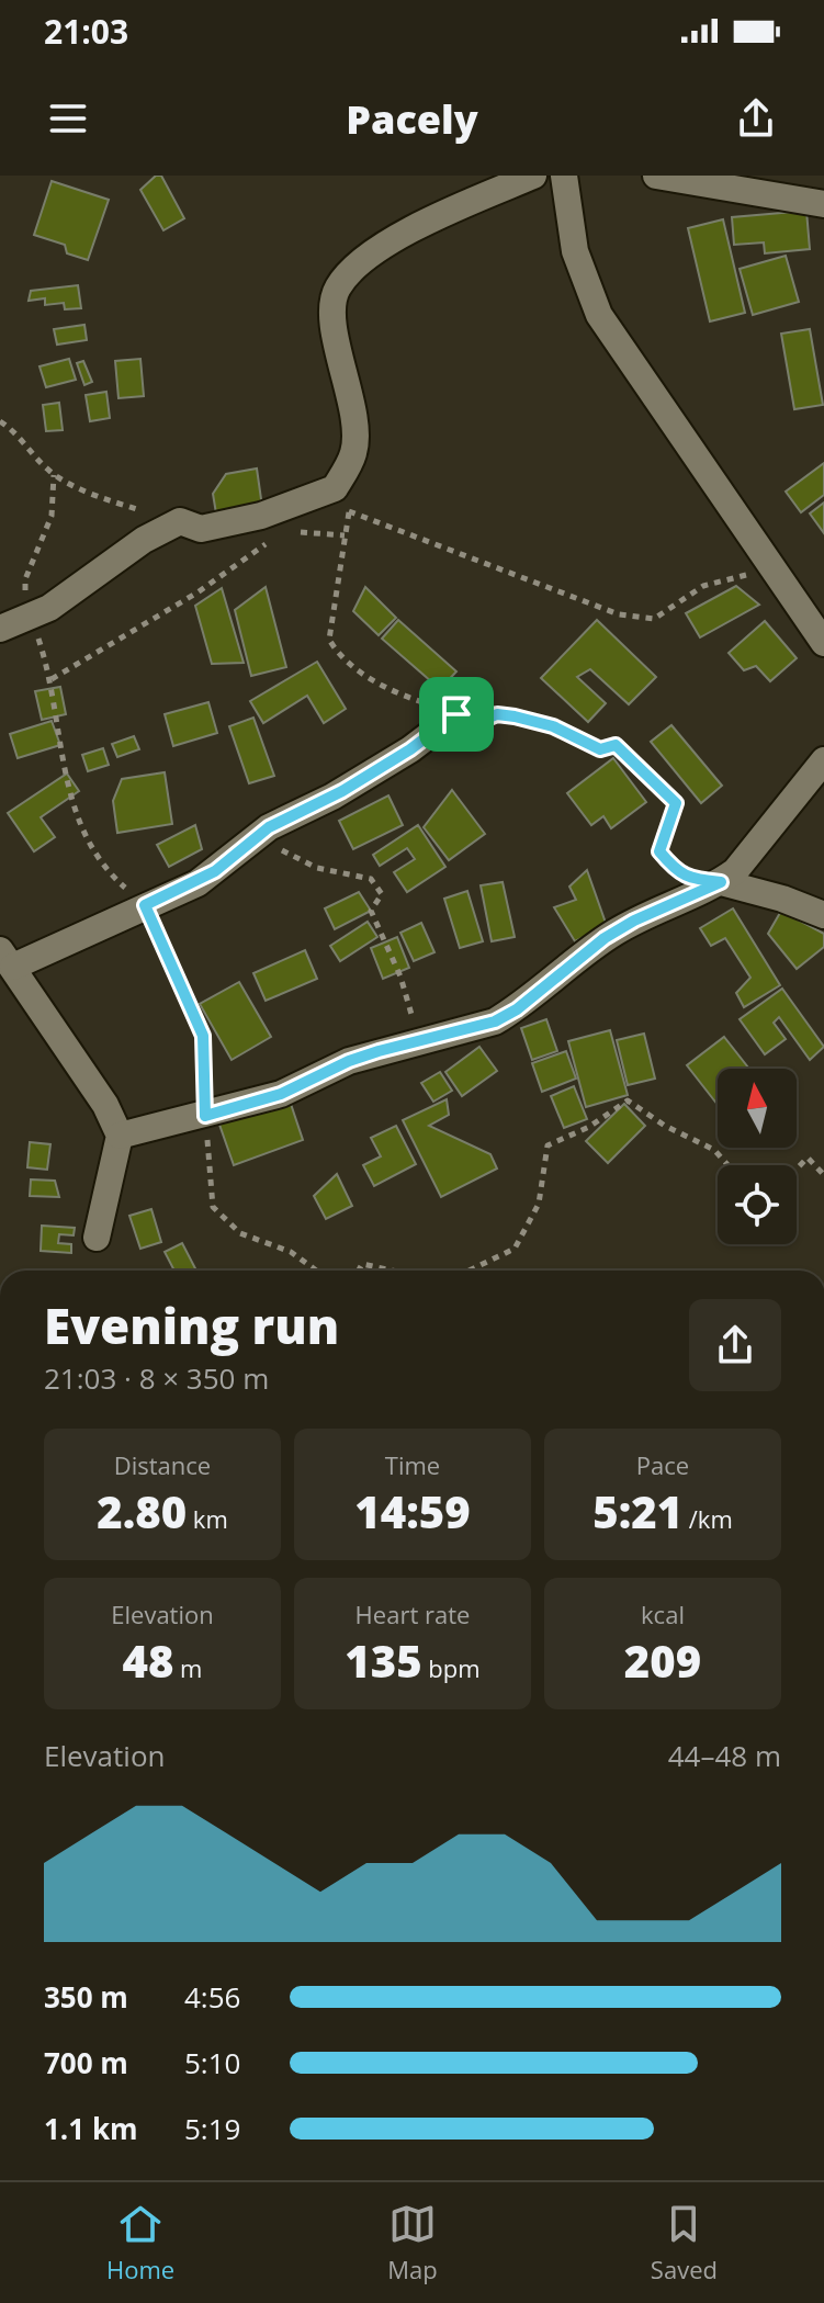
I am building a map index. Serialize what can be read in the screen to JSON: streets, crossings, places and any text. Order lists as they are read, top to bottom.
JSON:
{
  "north": "top",
  "page": {
    "status": "21:03",
    "header": "Pacely",
    "heading": ["Evening run", "21:03 · 8 × 350 m"],
    "stats": [
      ["Distance", "2.80 km"],
      ["Time", "14:59"],
      ["Pace", "5:21 /km"],
      ["Elevation", "48 m"],
      ["Heart rate", "135 bpm"],
      ["kcal", "209"]
    ],
    "chart": ["Elevation", "44–48 m"],
    "list": [
      {
        "name": "350 m",
        "note": "4:56"
      },
      {
        "name": "700 m",
        "note": "5:10"
      },
      {
        "name": "1.1 km",
        "note": "5:19"
      }
    ],
    "tabs": ["Home", "Map", "Saved"]
  }
}
